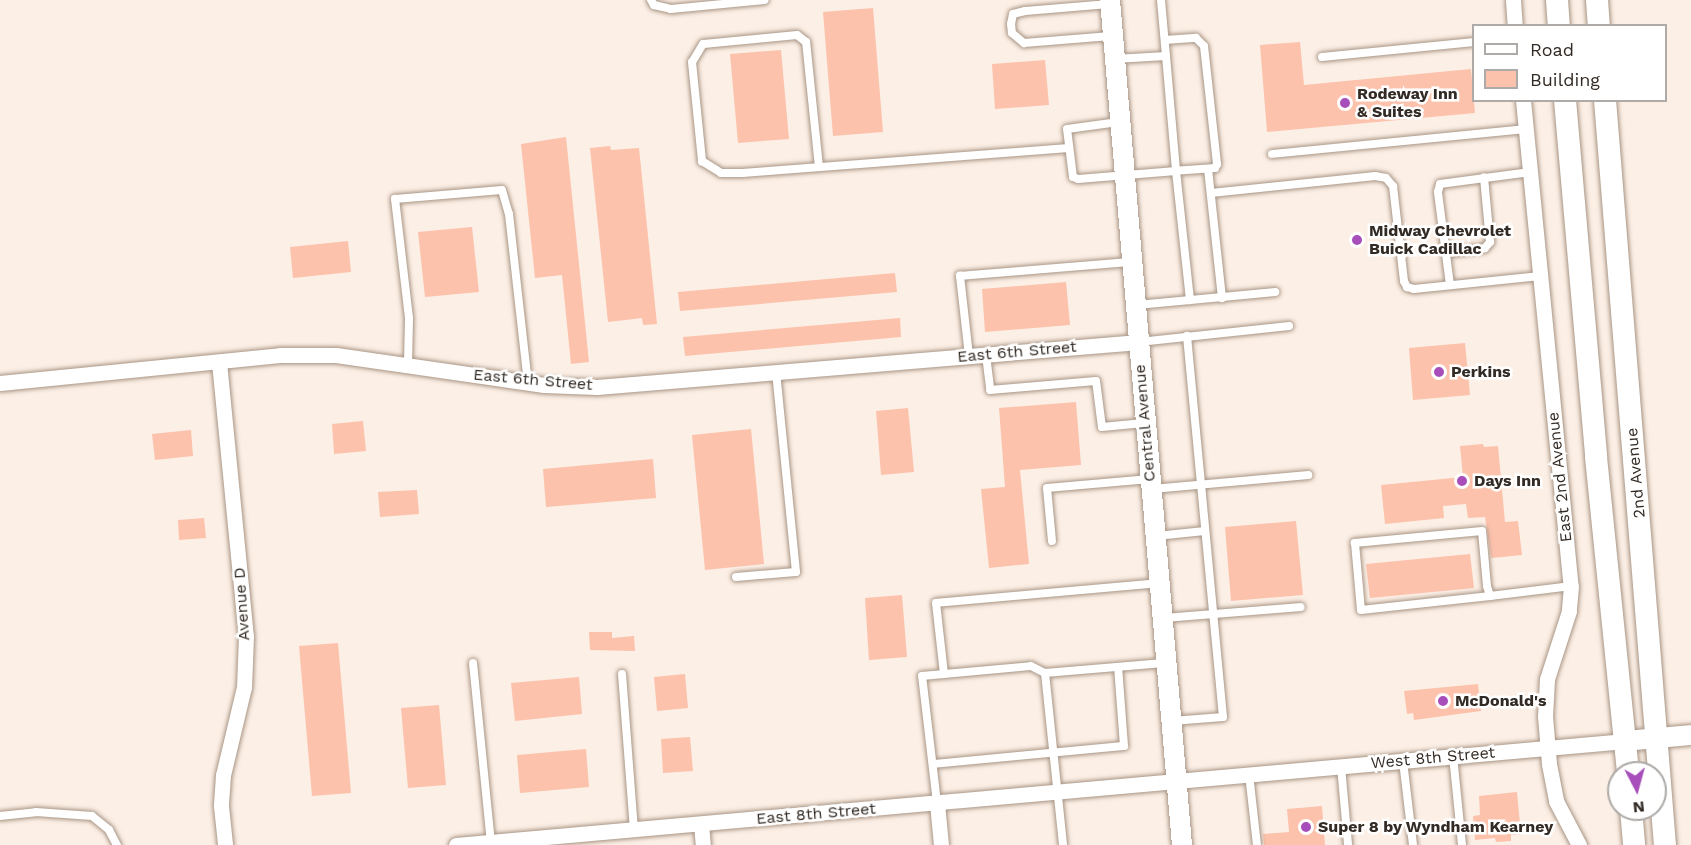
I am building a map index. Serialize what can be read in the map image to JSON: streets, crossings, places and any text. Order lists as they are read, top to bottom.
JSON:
{
  "streets": {
    "main road": ["2nd Avenue"],
    "street": [
      "East 6th Street",
      "Central Avenue",
      "East 2nd Avenue",
      "Avenue D",
      "West 8th Street",
      "East 8th Street"
    ]
  },
  "crossings": [
    ["East 6th Street", "Central Avenue"],
    ["East 6th Street", "Avenue D"],
    ["Central Avenue", "West 8th Street"],
    ["Central Avenue", "East 8th Street"],
    ["2nd Avenue", "West 8th Street"],
    ["East 2nd Avenue", "West 8th Street"],
    ["West 8th Street", "East 8th Street"]
  ],
  "places": [
    "Rodeway Inn & Suites",
    "Midway Chevrolet Buick Cadillac",
    "Perkins",
    "Days Inn",
    "McDonald's",
    "Super 8 by Wyndham Kearney"
  ],
  "legend": ["Road", "Building"],
  "north": "bottom"
}
